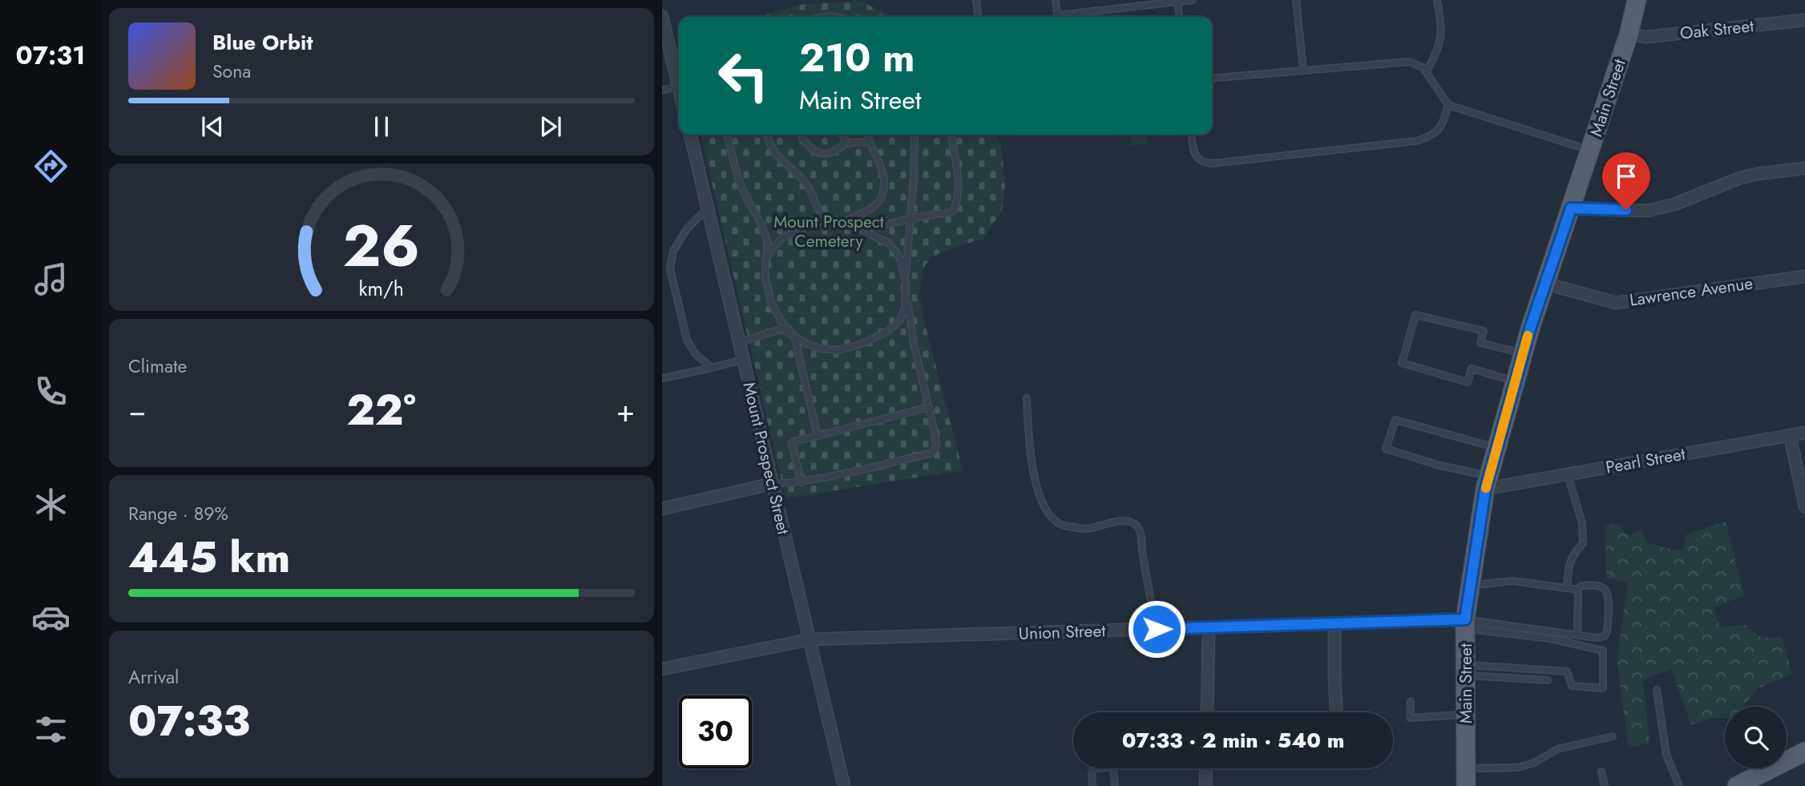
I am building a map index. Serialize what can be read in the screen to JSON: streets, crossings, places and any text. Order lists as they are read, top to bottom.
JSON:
{
  "streets": {
    "main road": ["Main Street"],
    "street": [
      "Oak Street",
      "Lawrence Avenue",
      "Mount Prospect Street",
      "Pearl Street",
      "Union Street"
    ]
  },
  "crossings": [
    ["Oak Street", "Main Street"],
    ["Main Street", "Lawrence Avenue"],
    ["Main Street", "Pearl Street"],
    ["Main Street", "Union Street"],
    ["Mount Prospect Street", "Union Street"]
  ],
  "parks": ["Mount Prospect Cemetery"],
  "page": {
    "tabs": "07:31",
    "turn": ["210 m", "Main Street"],
    "song": ["Blue Orbit", "Sona"],
    "tile": [
      "Climate",
      ["Range · 89%", "445 km"],
      ["Arrival", "07:33"]
    ],
    "heat": ["−", "22°", "+"],
    "limit": "30",
    "trip": "07:33 · 2 min · 540 m",
    "gauge": ["26", "km/h"]
  }
}
